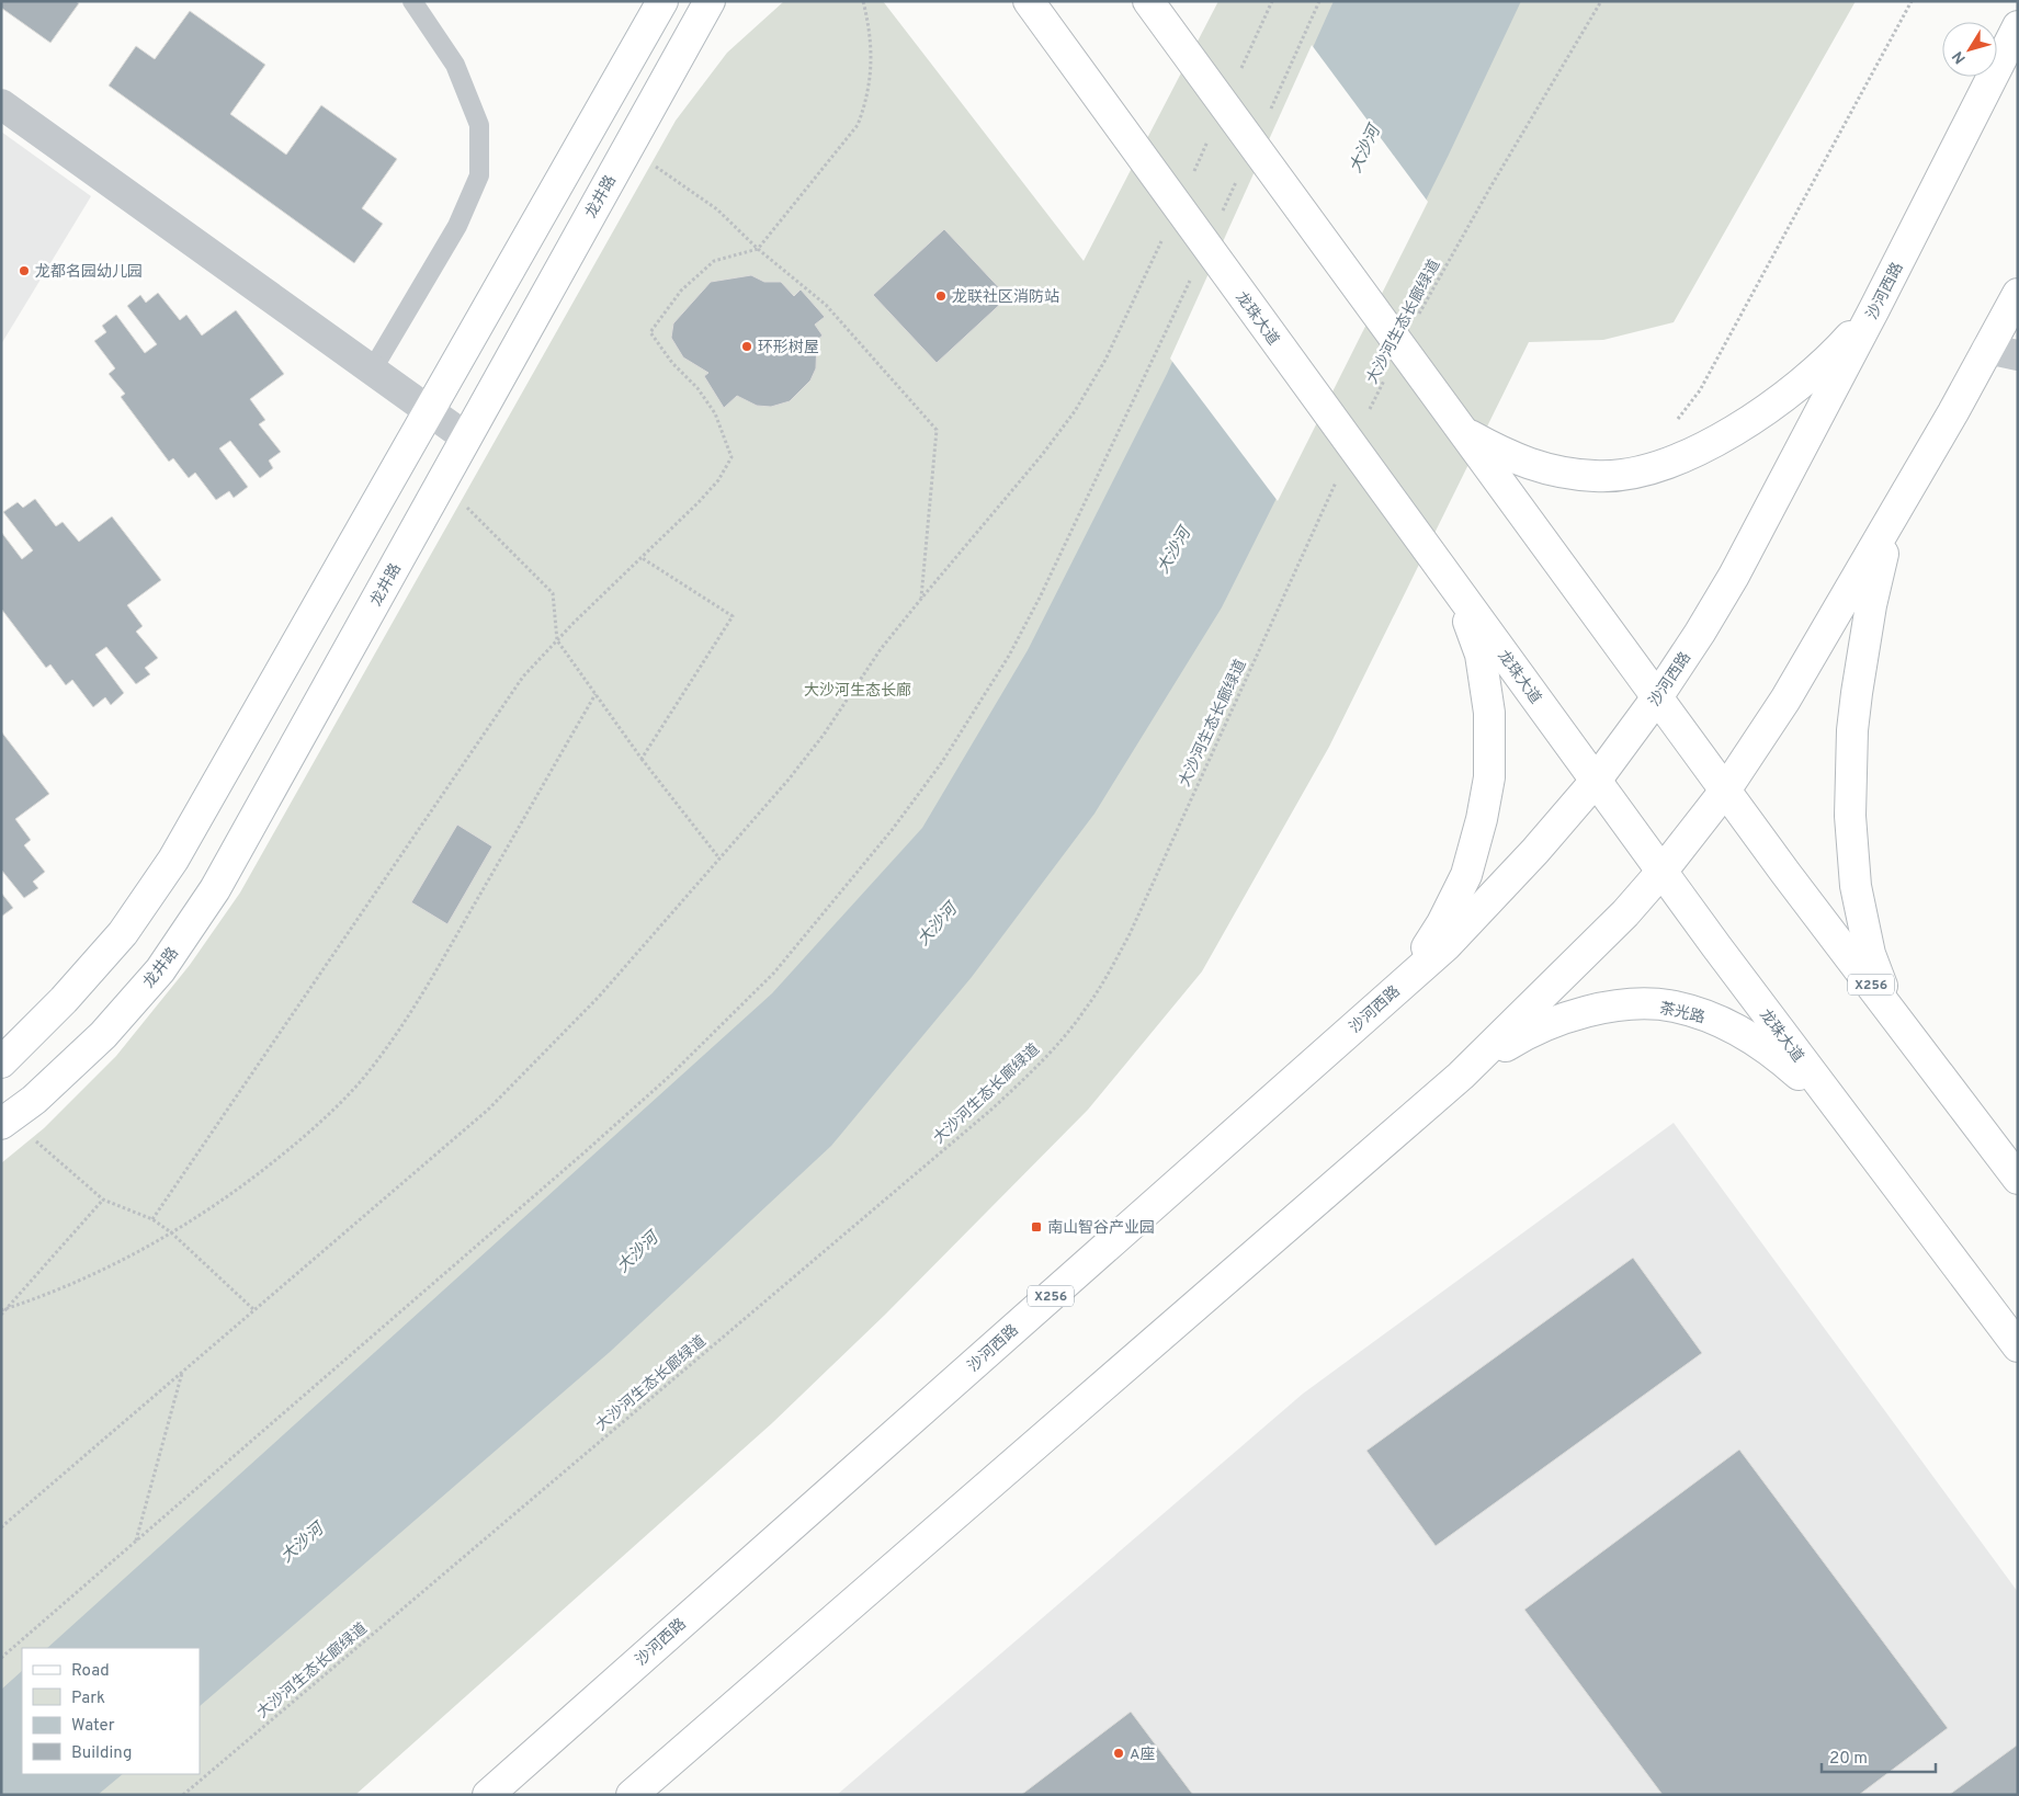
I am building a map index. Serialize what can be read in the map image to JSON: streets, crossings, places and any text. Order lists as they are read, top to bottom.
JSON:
{
  "streets": {
    "main road": [
      "龙井路",
      "沙河西路",
      "龙珠大道",
      "X256",
      "茶光路"
    ],
    "path": ["大沙河生态长廊绿道"]
  },
  "crossings": [
    ["沙河西路", "龙珠大道"],
    ["沙河西路", "X256"],
    ["龙珠大道", "茶光路"]
  ],
  "water": ["大沙河"],
  "parks": ["大沙河生态长廊"],
  "places": {
    "other": [
      "龙都名园幼儿园",
      "龙联社区消防站",
      "环形树屋",
      "A座"
    ],
    "transit": ["南山智谷产业园"]
  },
  "legend": [
    "Road",
    "Park",
    "Water",
    "Building"
  ],
  "scale_bar": "20 m",
  "north": "bottom left"
}
